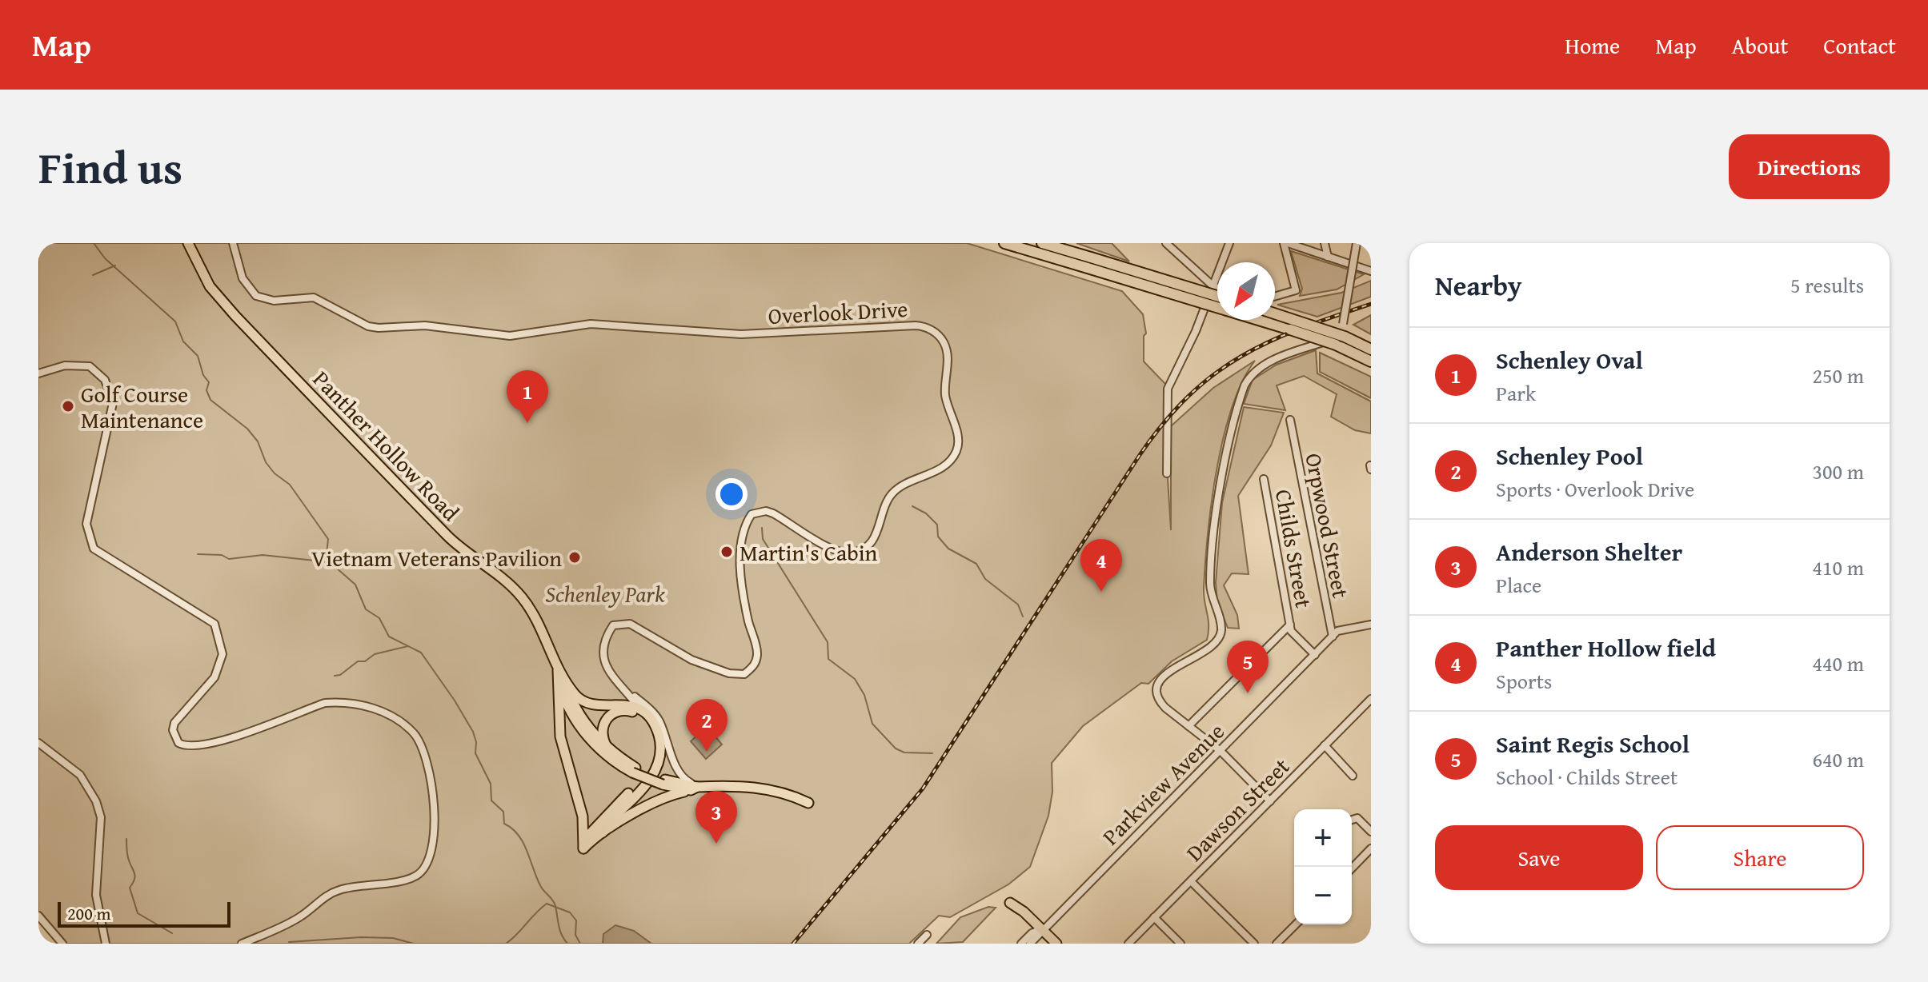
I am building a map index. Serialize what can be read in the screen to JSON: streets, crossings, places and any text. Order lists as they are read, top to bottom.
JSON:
{
  "streets": {
    "main road": ["Panther Hollow Road"],
    "street": [
      "Overlook Drive",
      "Orpwood Street",
      "Childs Street",
      "Parkview Avenue",
      "Dawson Street"
    ]
  },
  "crossings": [
    ["Orpwood Street", "Parkview Avenue"],
    ["Childs Street", "Parkview Avenue"]
  ],
  "parks": ["Schenley Park"],
  "places": ["Golf Course Maintenance", "Martin's Cabin", "Vietnam Veterans Pavilion"],
  "scale_bar": "200 m",
  "north": "bottom left",
  "page": {
    "header": "Map",
    "nav": [
      "Home",
      "Map",
      "About",
      "Contact"
    ],
    "title": "Find us",
    "buttons": [
      "Directions",
      ["Save", "Share"]
    ],
    "heading": ["Nearby", "5 results"],
    "list": [
      {
        "mark": "1",
        "name": "Schenley Oval",
        "note": "Park",
        "value": "250 m"
      },
      {
        "mark": "2",
        "name": "Schenley Pool",
        "note": "Sports · Overlook Drive",
        "value": "300 m"
      },
      {
        "mark": "3",
        "name": "Anderson Shelter",
        "note": "Place",
        "value": "410 m"
      },
      {
        "mark": "4",
        "name": "Panther Hollow field",
        "note": "Sports",
        "value": "440 m"
      },
      {
        "mark": "5",
        "name": "Saint Regis School",
        "note": "School · Childs Street",
        "value": "640 m"
      }
    ],
    "pins": [
      "1",
      "4",
      "5",
      "2",
      "3"
    ],
    "map_buttons": ["+", "−"],
    "scale": "200 m"
  }
}
